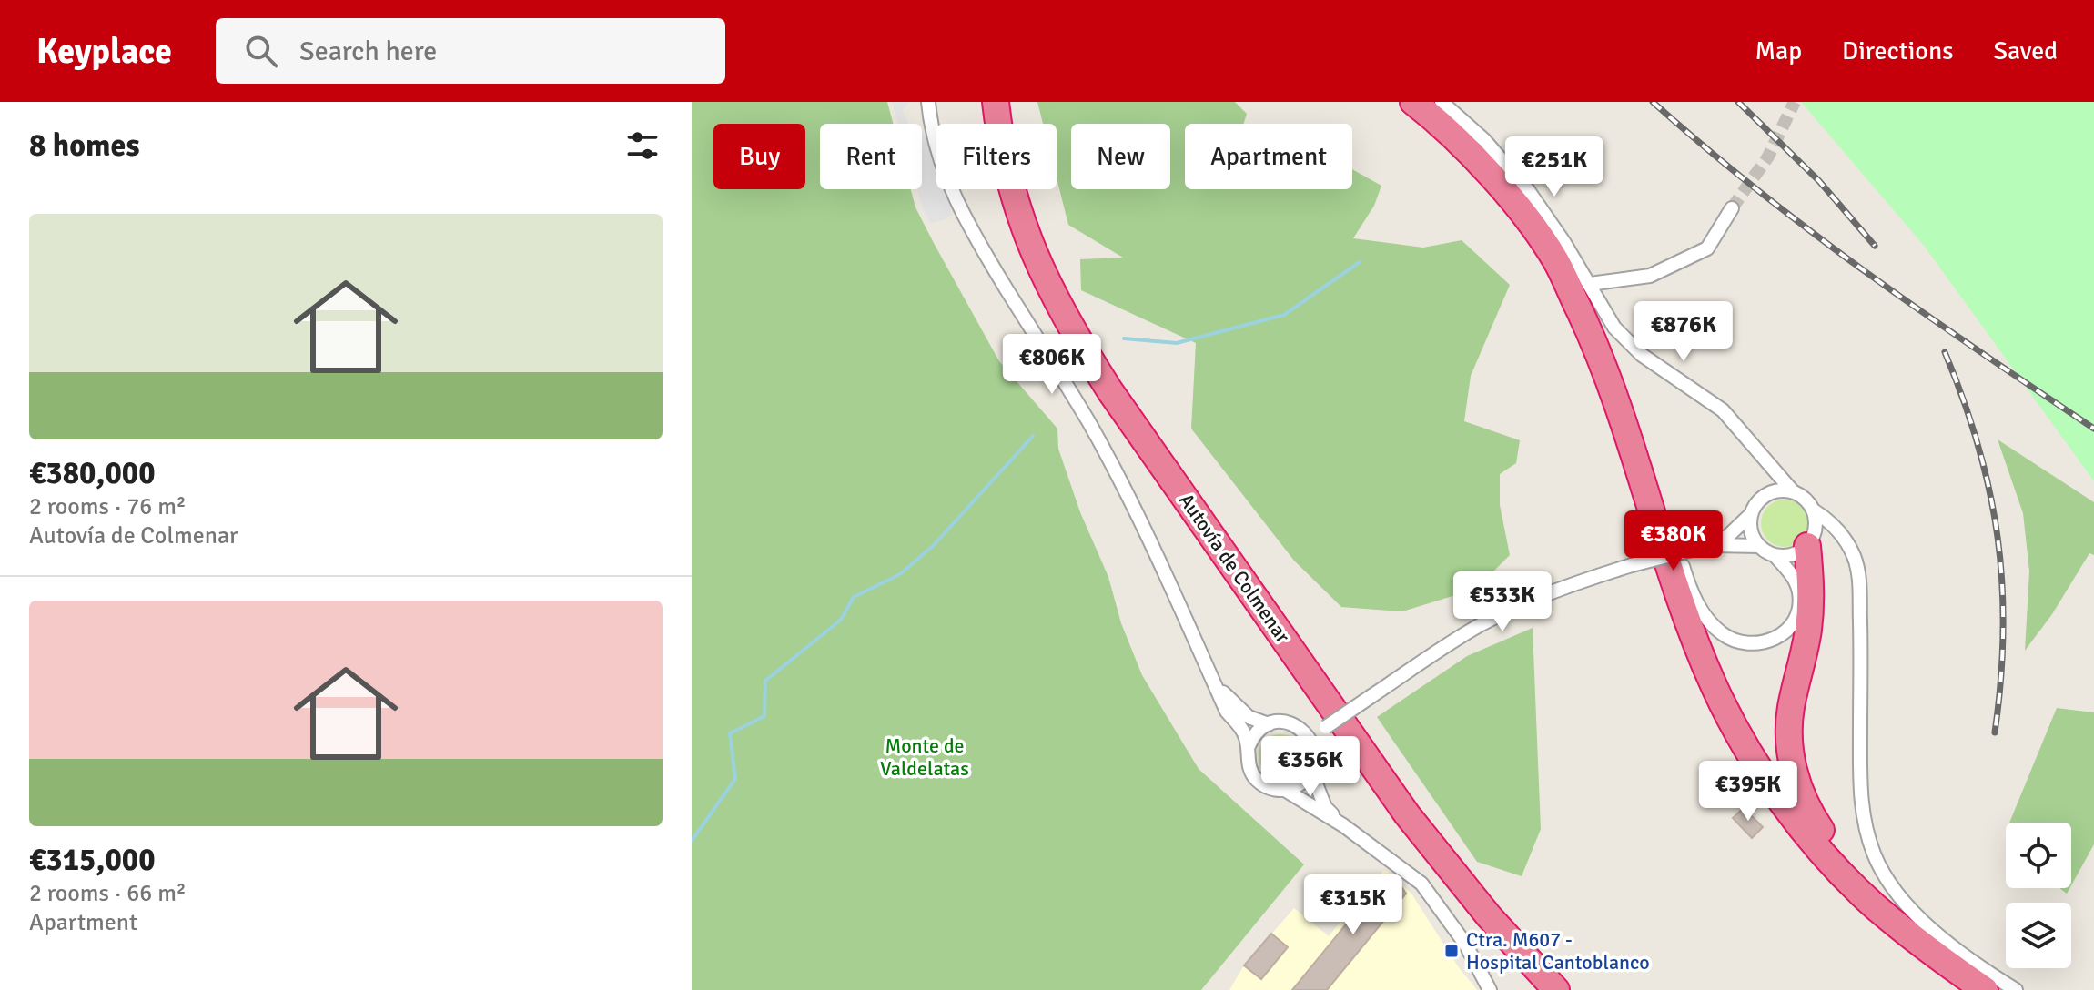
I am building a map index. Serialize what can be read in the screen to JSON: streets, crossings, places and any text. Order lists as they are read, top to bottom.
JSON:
{
  "streets": {
    "highway": ["Autovía de Colmenar"]
  },
  "parks": ["Monte de Valdelatas"],
  "places": {
    "transit": ["Ctra. M607 - Hospital Cantoblanco"]
  },
  "page": {
    "header": "Keyplace",
    "search": "Search here",
    "nav": ["Map", "Directions", "Saved"],
    "heading": "8 homes",
    "chip": [
      "Buy",
      "Rent",
      "Filters",
      "New",
      "Apartment"
    ],
    "price": [
      "€251K",
      "€876K",
      "€806K",
      "€380K",
      "€533K",
      "€356K",
      "€395K",
      "€315K"
    ],
    "list": [
      {
        "name": "€380,000",
        "note": "2 rooms · 76 m² · Autovía de Colmenar"
      },
      {
        "name": "€315,000",
        "note": "2 rooms · 66 m² · Apartment"
      }
    ]
  }
}
